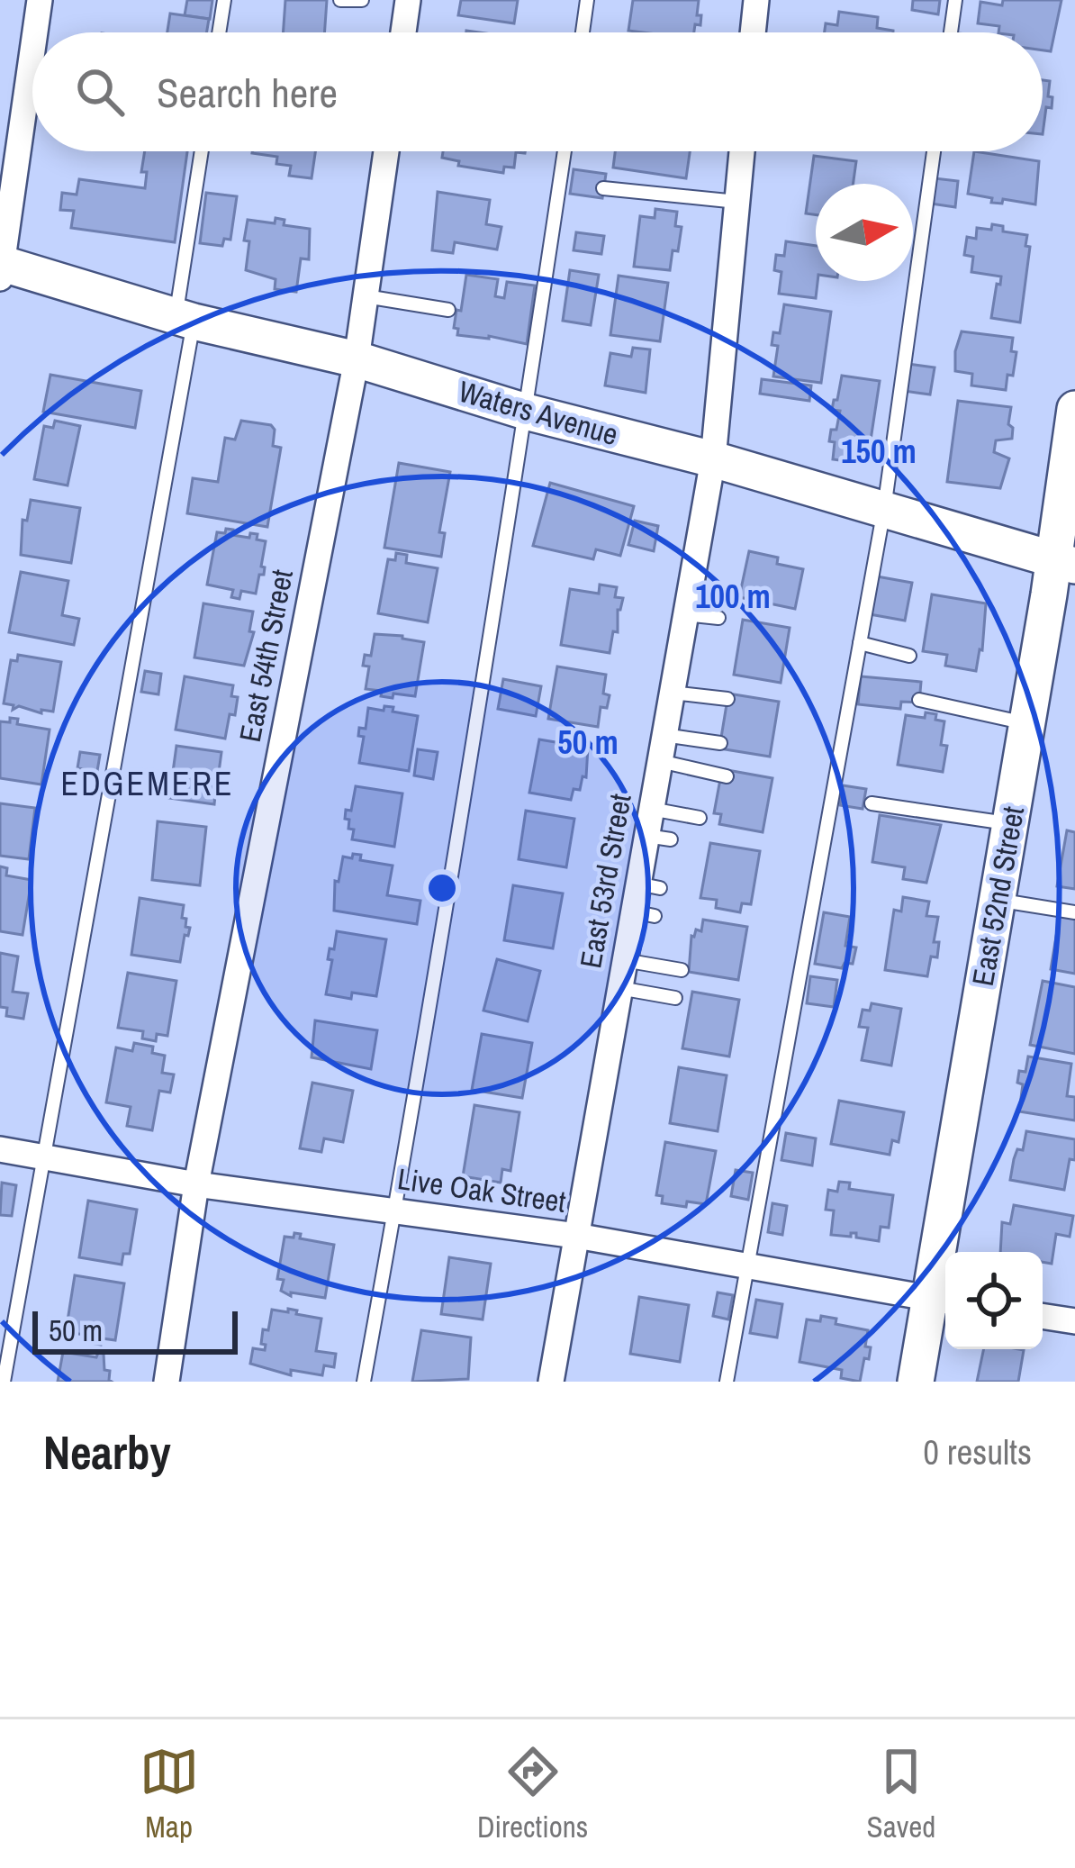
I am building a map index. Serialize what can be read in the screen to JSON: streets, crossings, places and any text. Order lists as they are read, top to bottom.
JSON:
{
  "streets": {
    "main road": ["Waters Avenue", "East 52nd Street"],
    "street": ["East 54th Street", "East 53rd Street", "Live Oak Street"]
  },
  "crossings": [
    ["Waters Avenue", "East 54th Street"],
    ["Waters Avenue", "East 53rd Street"],
    ["Waters Avenue", "East 52nd Street"],
    ["East 54th Street", "Live Oak Street"],
    ["East 53rd Street", "Live Oak Street"],
    ["East 52nd Street", "Live Oak Street"]
  ],
  "districts": ["EDGEMERE"],
  "scale_bar": "50 m",
  "north": "right",
  "page": {
    "search": "Search here",
    "scale": "50 m",
    "heading": ["Nearby", "0 results"],
    "nav": ["Map", "Directions", "Saved"]
  },
  "rings": ["150 m", "100 m", "50 m"]
}
